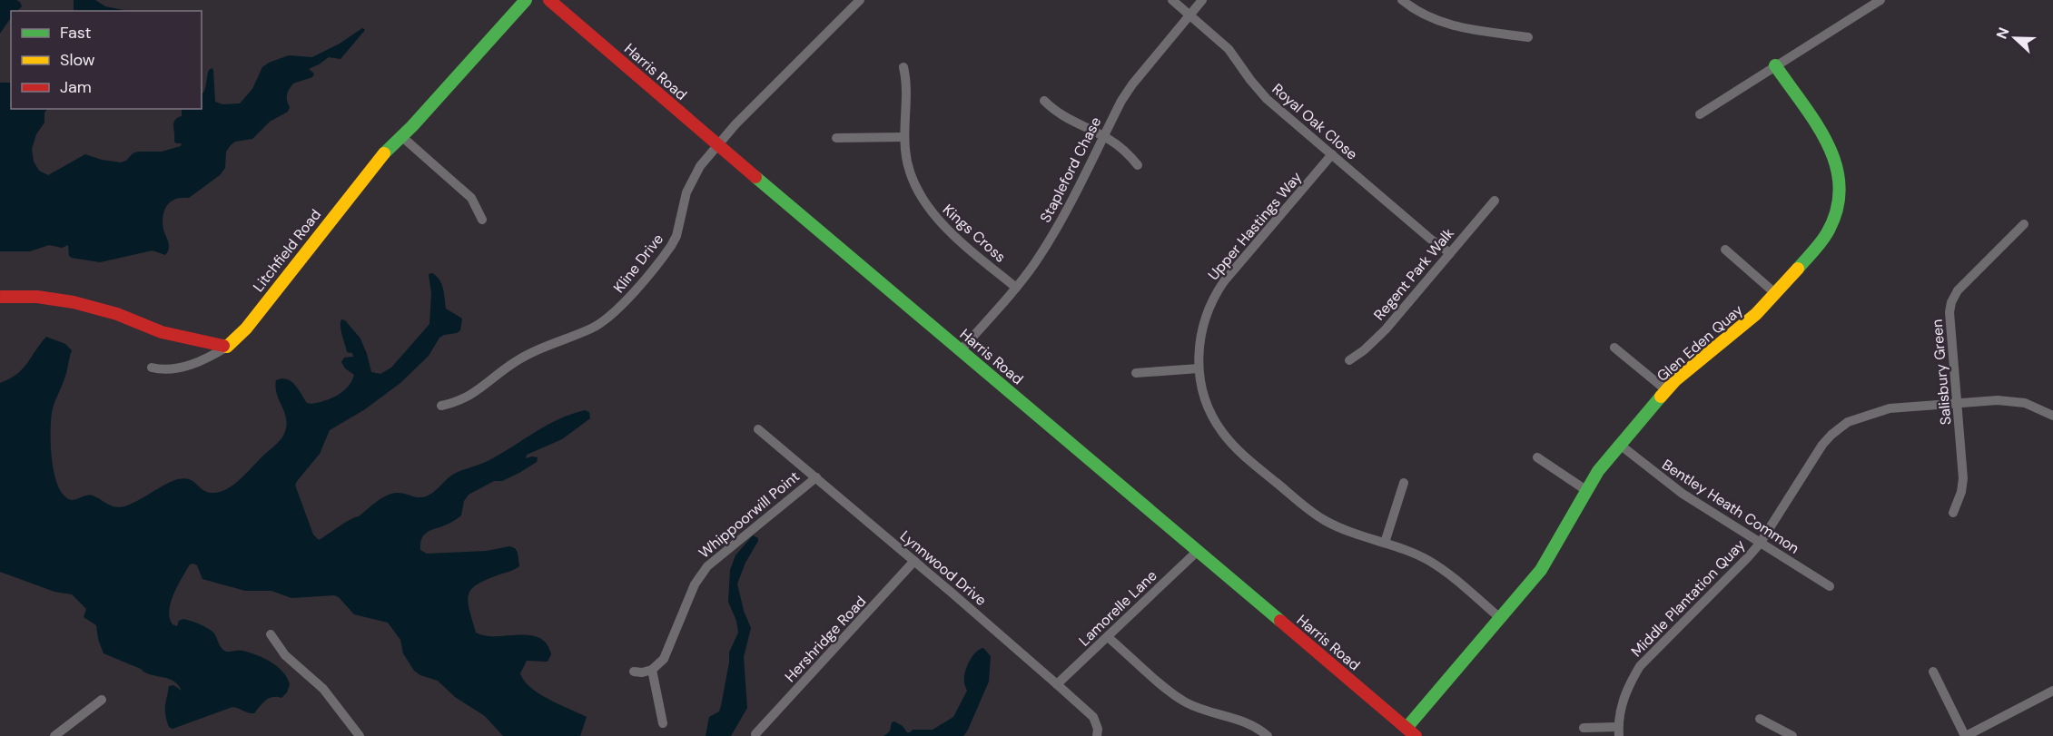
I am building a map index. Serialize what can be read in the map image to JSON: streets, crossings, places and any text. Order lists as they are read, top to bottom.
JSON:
{
  "streets": {
    "street": [
      "Harris Road",
      "Royal Oak Close",
      "Stapleford Chase",
      "Upper Hastings Way",
      "Kings Cross",
      "Litchfield Road",
      "Kline Drive",
      "Regent Park Walk",
      "Glen Eden Quay",
      "Salisbury Green",
      "Bentley Heath Common",
      "Whippoorwill Point",
      "Lynnwood Drive",
      "Middle Plantation Quay",
      "Lamorelle Lane",
      "Hershridge Road"
    ]
  },
  "crossings": [
    ["Harris Road", "Stapleford Chase"],
    ["Harris Road", "Kline Drive"],
    ["Harris Road", "Glen Eden Quay"],
    ["Harris Road", "Lamorelle Lane"],
    ["Royal Oak Close", "Stapleford Chase"],
    ["Royal Oak Close", "Upper Hastings Way"],
    ["Royal Oak Close", "Regent Park Walk"],
    ["Stapleford Chase", "Kings Cross"],
    ["Upper Hastings Way", "Glen Eden Quay"],
    ["Glen Eden Quay", "Bentley Heath Common"],
    ["Salisbury Green", "Middle Plantation Quay"],
    ["Bentley Heath Common", "Middle Plantation Quay"],
    ["Whippoorwill Point", "Lynnwood Drive"],
    ["Lynnwood Drive", "Lamorelle Lane"],
    ["Lynnwood Drive", "Hershridge Road"]
  ],
  "legend": ["Fast", "Slow", "Jam"],
  "north": "left"
}
